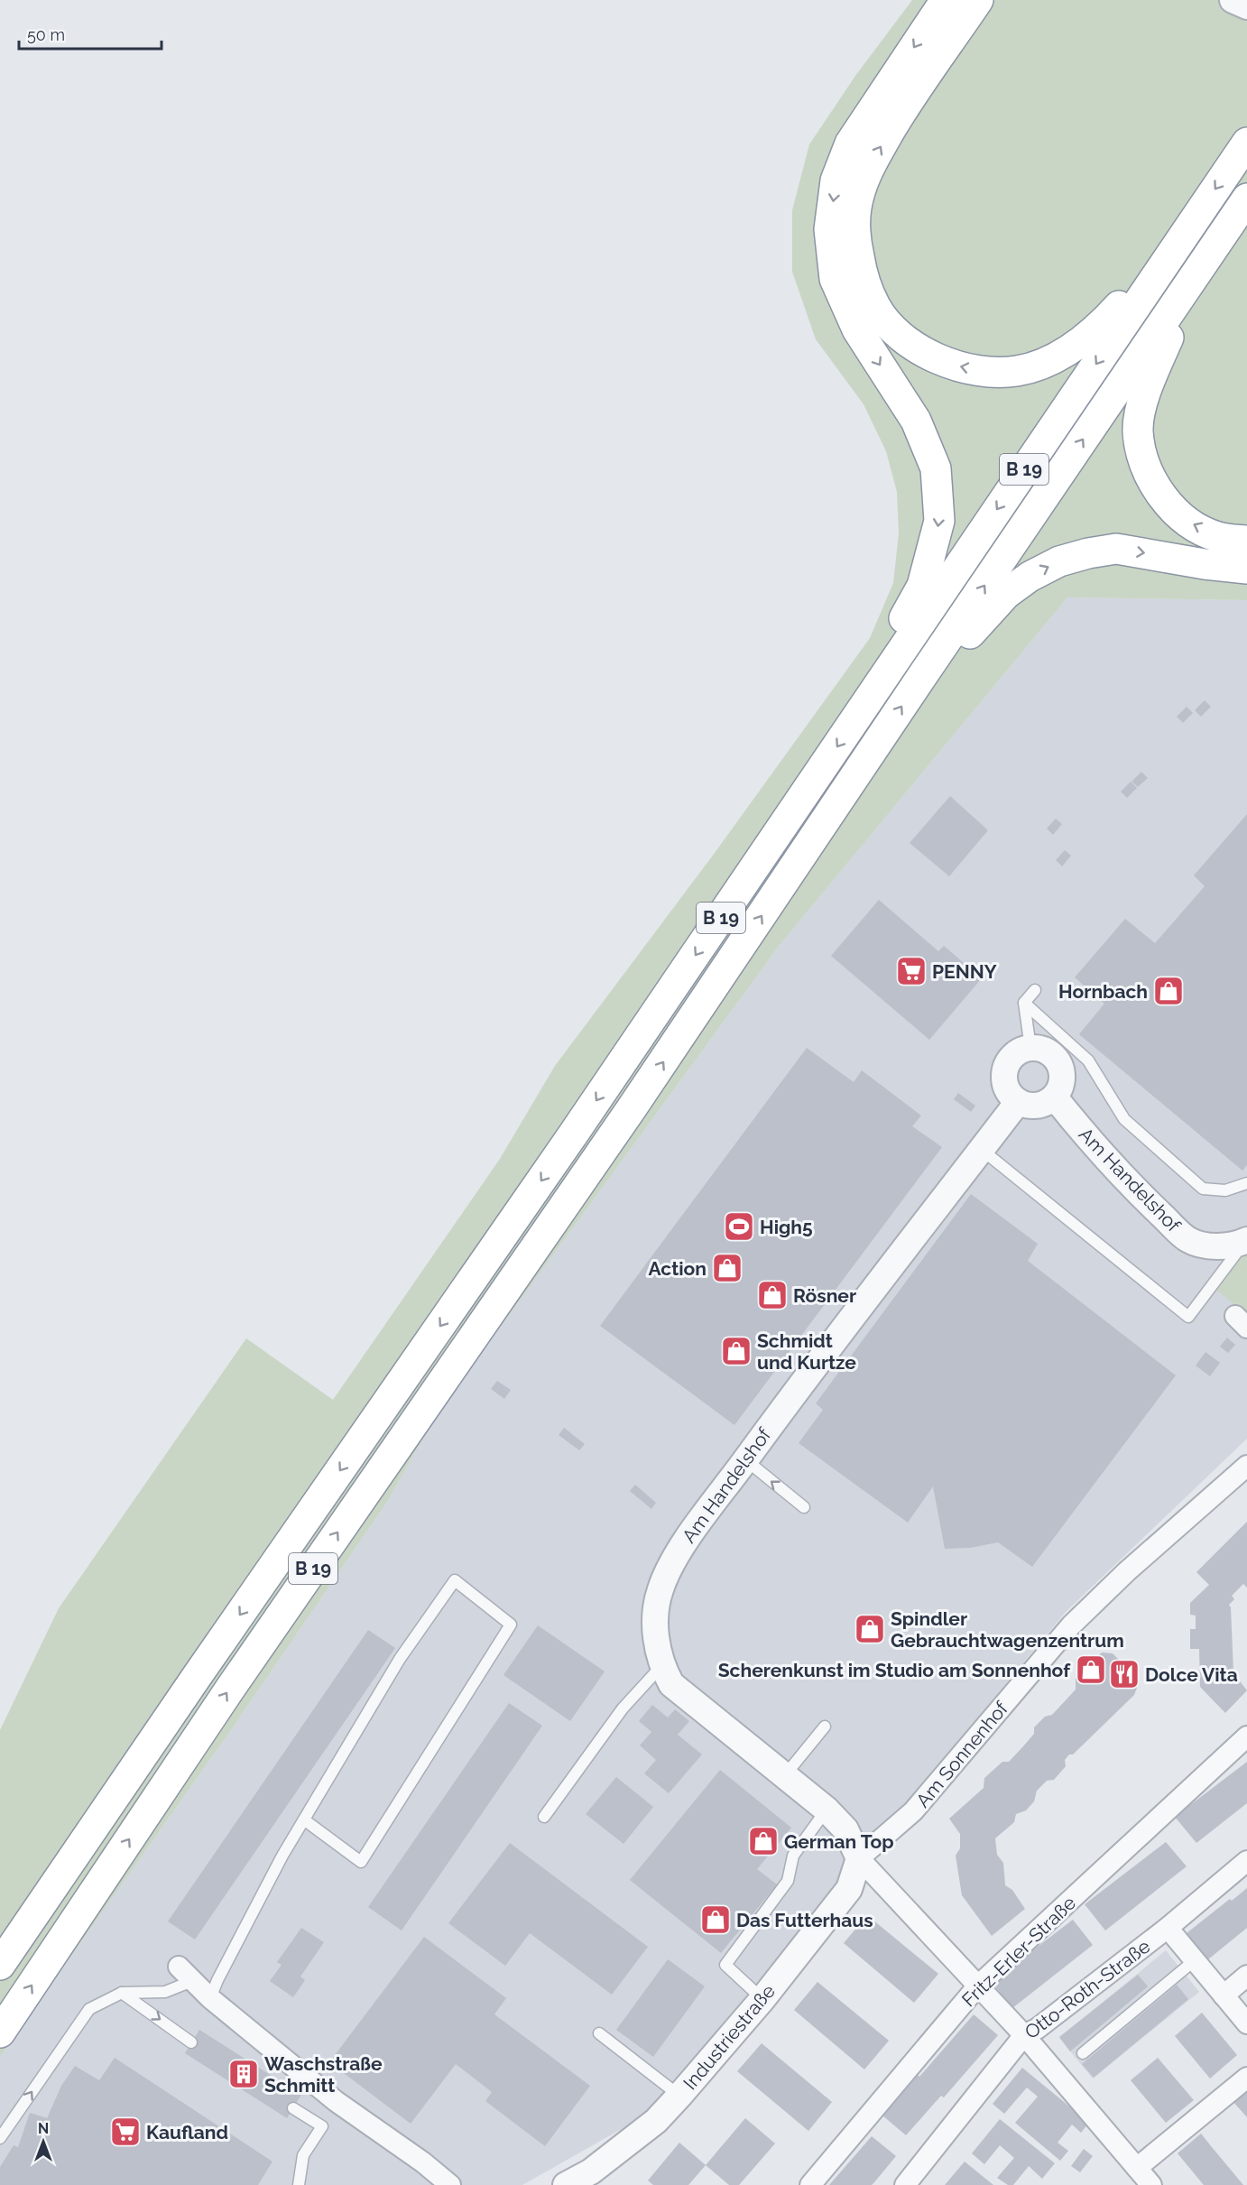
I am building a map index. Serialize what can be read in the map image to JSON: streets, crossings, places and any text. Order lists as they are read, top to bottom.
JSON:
{
  "streets": {
    "highway": ["B 19"],
    "street": [
      "Am Handelshof",
      "Am Sonnenhof",
      "Fritz-Erler-Straße",
      "Otto-Roth-Straße",
      "Industriestraße"
    ]
  },
  "crossings": [
    ["Am Handelshof", "Am Sonnenhof"],
    ["Am Handelshof", "Industriestraße"],
    ["Am Sonnenhof", "Industriestraße"]
  ],
  "places": {
    "supermarket": ["PENNY", "Kaufland"],
    "shop": [
      "Hornbach",
      "Action",
      "Rösner",
      "Schmidt und Kurtze",
      "Spindler Gebrauchtwagenzentrum",
      "Scherenkunst im Studio am Sonnenhof",
      "German Top",
      "Das Futterhaus"
    ],
    "sports": ["High5"],
    "restaurant": ["Dolce Vita"],
    "building": ["Waschstraße Schmitt"]
  },
  "scale_bar": "50 m",
  "north": "top"
}
